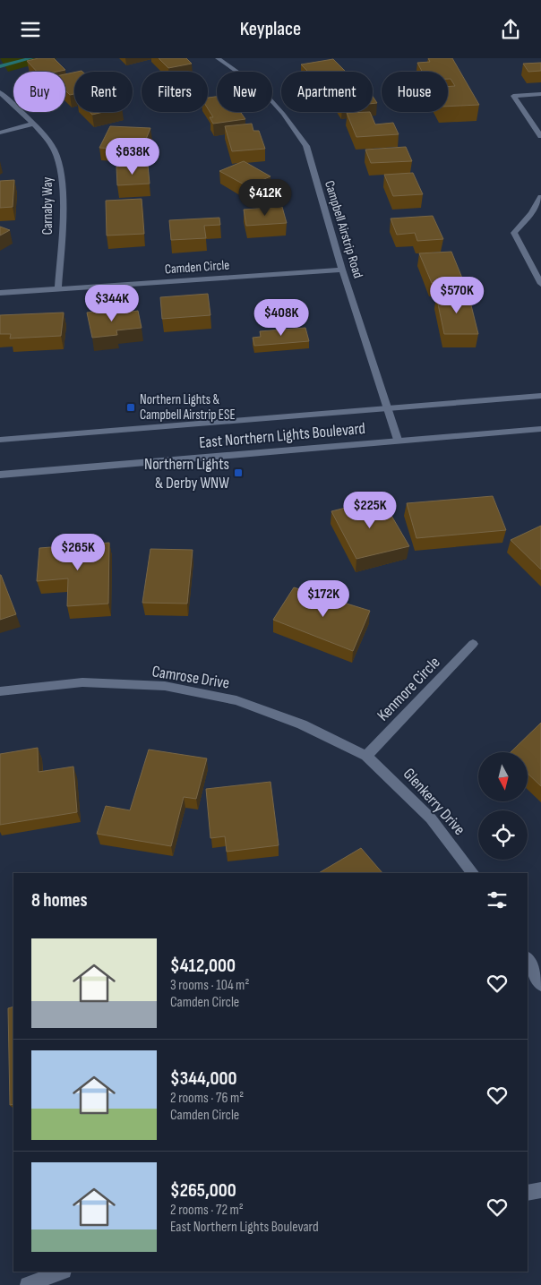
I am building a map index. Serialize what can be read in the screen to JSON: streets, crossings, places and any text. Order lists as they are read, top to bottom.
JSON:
{
  "streets": {
    "street": [
      "Carnaby Way",
      "Campbell Airstrip Road",
      "Camden Circle",
      "East Northern Lights Boulevard",
      "Camrose Drive",
      "Kenmore Circle",
      "Glenkerry Drive"
    ]
  },
  "crossings": [
    ["Carnaby Way", "Camden Circle"],
    ["Campbell Airstrip Road", "Camden Circle"],
    ["Campbell Airstrip Road", "East Northern Lights Boulevard"],
    ["Camrose Drive", "Kenmore Circle"],
    ["Camrose Drive", "Glenkerry Drive"],
    ["Kenmore Circle", "Glenkerry Drive"]
  ],
  "places": {
    "transit": ["Northern Lights & Campbell Airstrip ESE", "Northern Lights & Derby WNW"]
  },
  "north": "bottom",
  "page": {
    "header": "Keyplace",
    "chip": [
      "Buy",
      "Rent",
      "Filters",
      "New",
      "Apartment",
      "House"
    ],
    "price": [
      "$638K",
      "$412K",
      "$570K",
      "$344K",
      "$408K",
      "$225K",
      "$265K",
      "$172K"
    ],
    "heading": "8 homes",
    "list": [
      {
        "name": "$412,000",
        "note": "3 rooms · 104 m² · Camden Circle"
      },
      {
        "name": "$344,000",
        "note": "2 rooms · 76 m² · Camden Circle"
      },
      {
        "name": "$265,000",
        "note": "2 rooms · 72 m² · East Northern Lights Boulevard"
      }
    ]
  }
}
